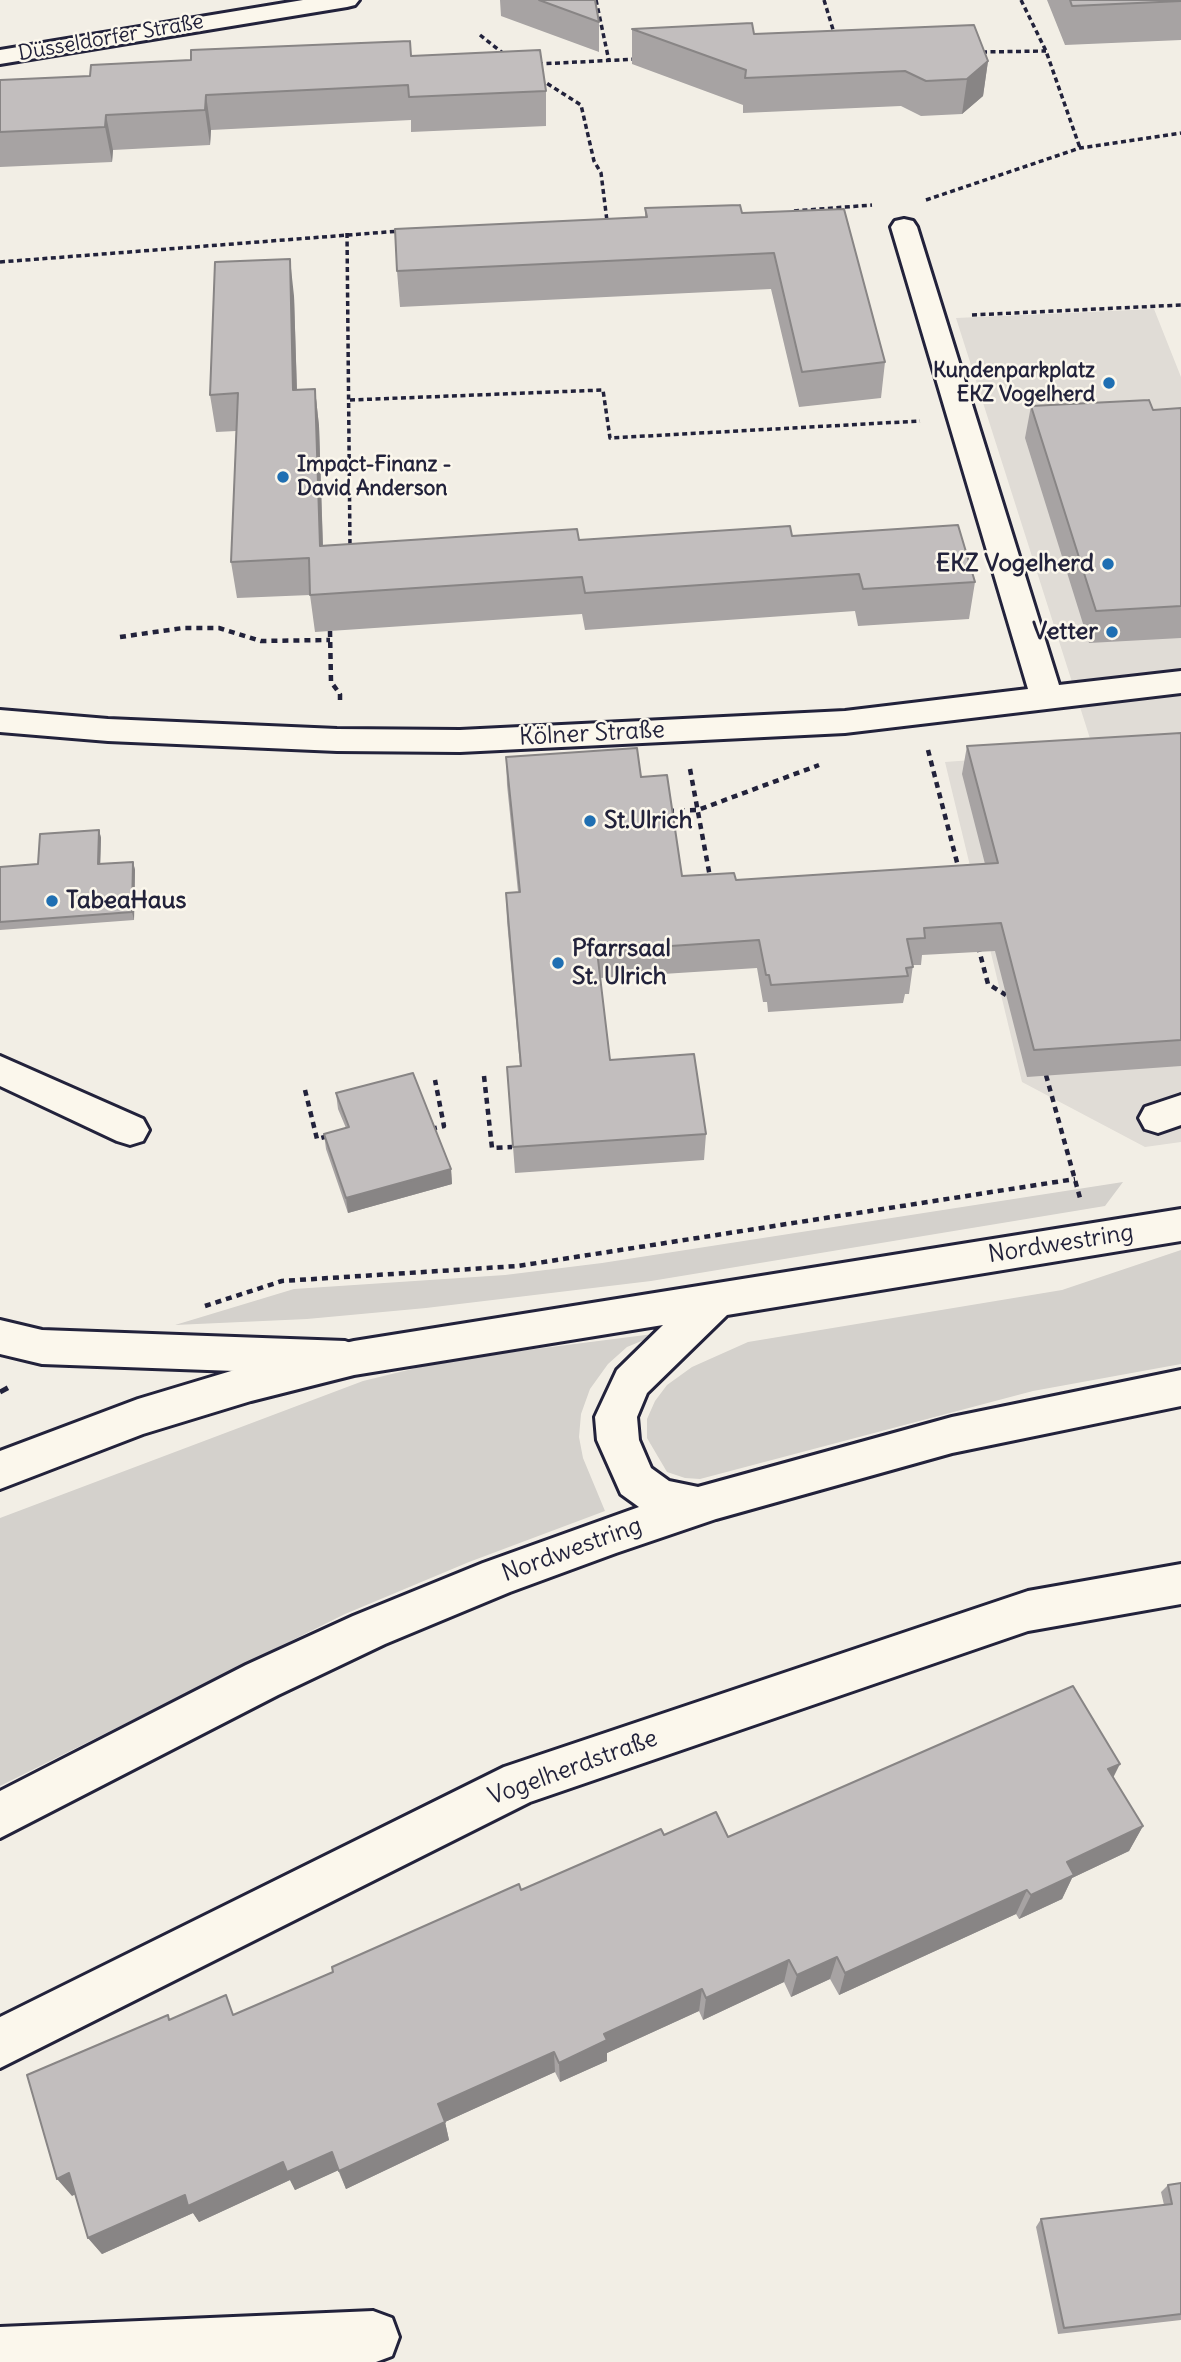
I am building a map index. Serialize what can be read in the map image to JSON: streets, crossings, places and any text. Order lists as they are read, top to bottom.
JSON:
{
  "streets": {
    "street": [
      "Düsseldorfer Straße",
      "Kölner Straße",
      "Nordwestring",
      "Vogelherdstraße"
    ]
  },
  "places": [
    "Kundenparkplatz EKZ Vogelherd",
    "Impact-Finanz - David Anderson",
    "EKZ Vogelherd",
    "Vetter",
    "St.Ulrich",
    "TabeaHaus",
    "Pfarrsaal St. Ulrich"
  ]
}
